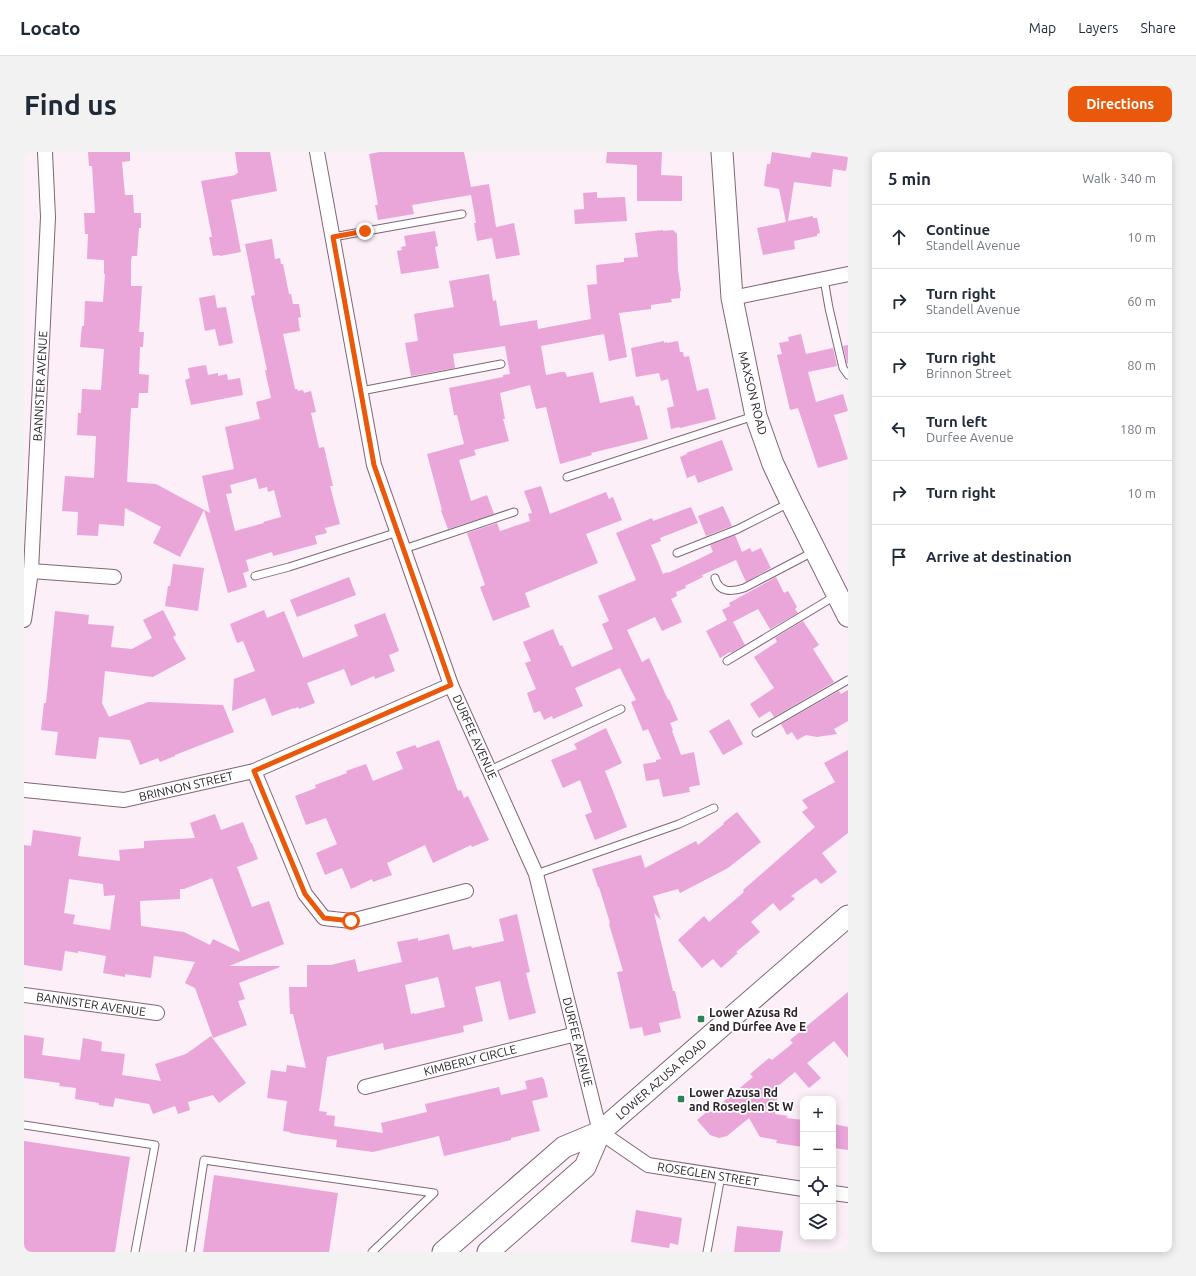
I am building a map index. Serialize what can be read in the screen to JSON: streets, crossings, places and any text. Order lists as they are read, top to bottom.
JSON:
{
  "streets": {
    "main road": ["MAXSON ROAD", "LOWER AZUSA ROAD"],
    "street": [
      "BANNISTER AVENUE",
      "DURFEE AVENUE",
      "BRINNON STREET",
      "KIMBERLY CIRCLE",
      "ROSEGLEN STREET"
    ]
  },
  "crossings": [
    ["DURFEE AVENUE", "BRINNON STREET"],
    ["DURFEE AVENUE", "KIMBERLY CIRCLE"],
    ["DURFEE AVENUE", "LOWER AZUSA ROAD"],
    ["DURFEE AVENUE", "ROSEGLEN STREET"],
    ["LOWER AZUSA ROAD", "ROSEGLEN STREET"]
  ],
  "places": {
    "transit": ["Lower Azusa Rd and Durfee Ave E", "Lower Azusa Rd and Roseglen St W"]
  },
  "page": {
    "header": "Locato",
    "nav": ["Map", "Layers", "Share"],
    "buttons": "Directions",
    "title": "Find us",
    "heading": ["5 min", "Walk · 340 m"],
    "list": [
      ["Continue", "Standell Avenue", "10 m"],
      ["Turn right", "Standell Avenue", "60 m"],
      ["Turn right", "Brinnon Street", "80 m"],
      ["Turn left", "Durfee Avenue", "180 m"],
      ["Turn right", "10 m"],
      "Arrive at destination"
    ],
    "map_buttons": ["+", "−"]
  }
}
